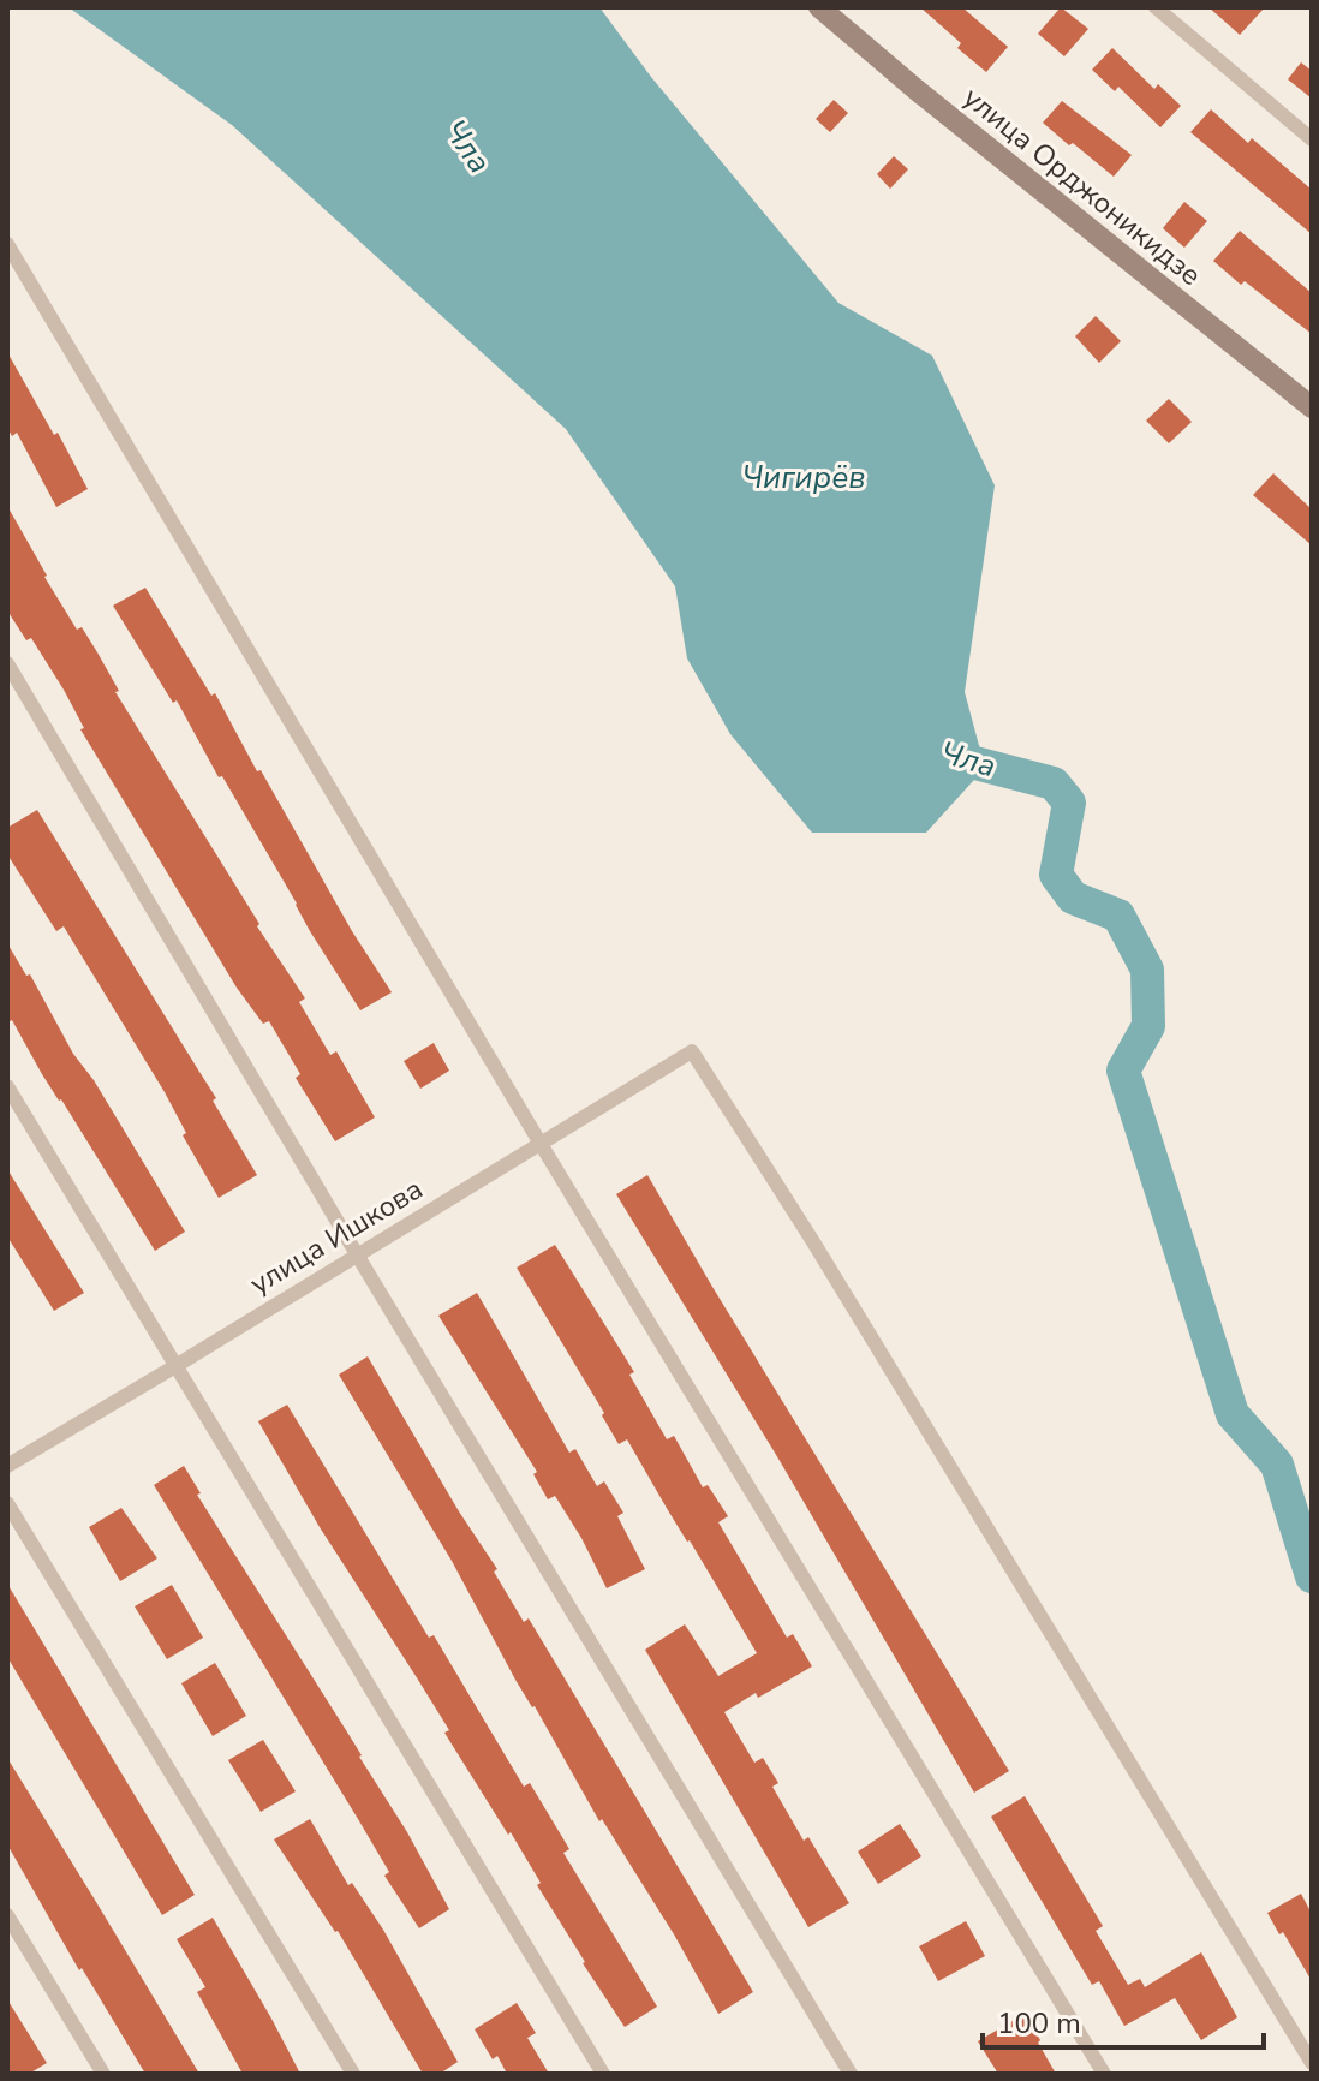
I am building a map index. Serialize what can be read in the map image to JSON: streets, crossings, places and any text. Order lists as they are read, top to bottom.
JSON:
{
  "streets": {
    "street": ["улица Орджоникидзе", "улица Ишкова"]
  },
  "water": ["Чла", "Чигирёв"],
  "scale_bar": "100 m"
}
